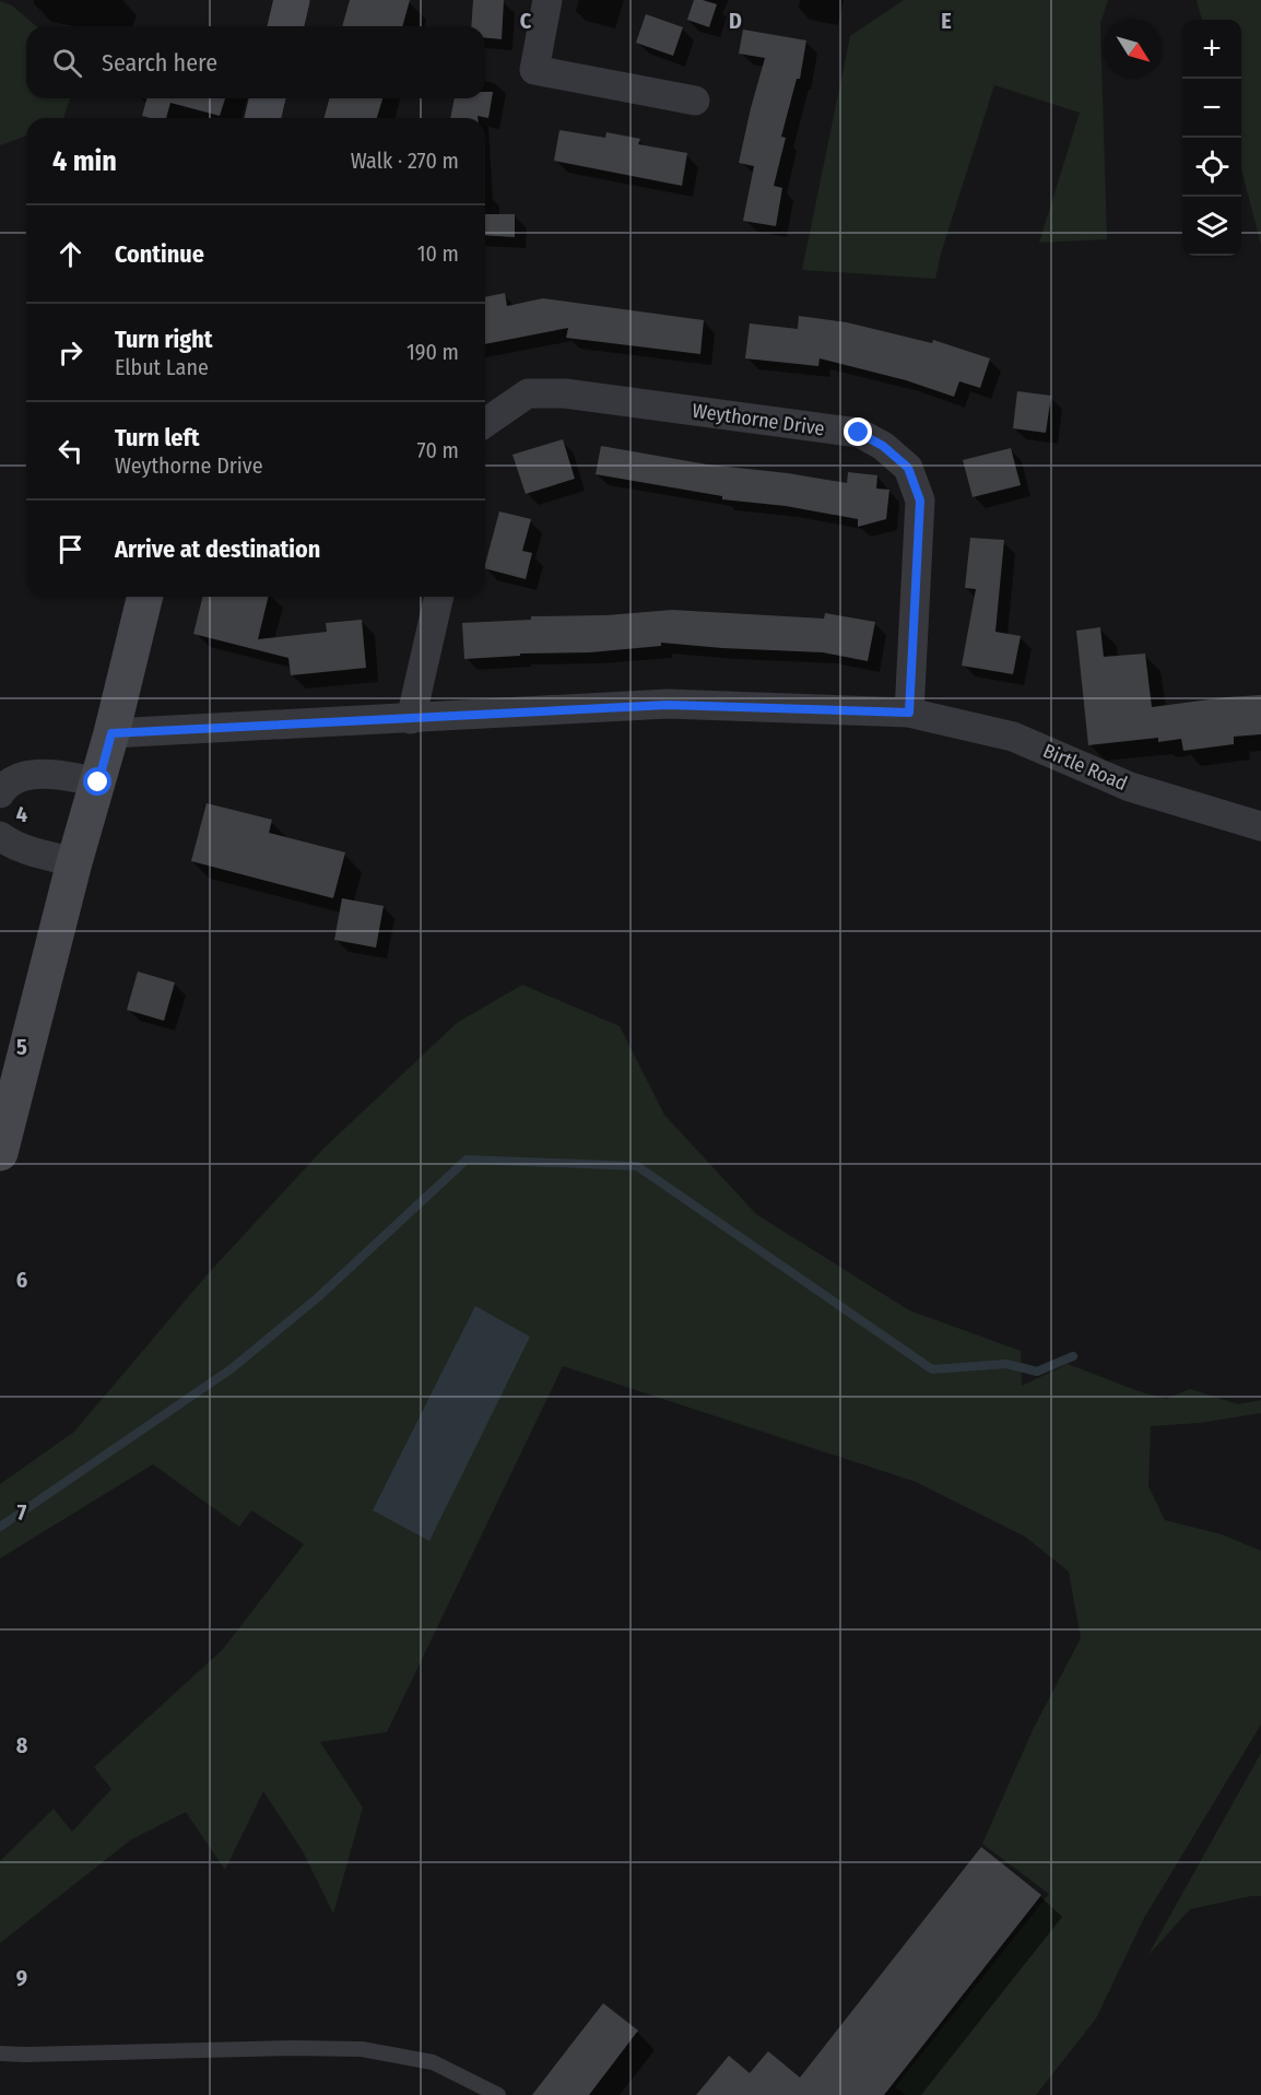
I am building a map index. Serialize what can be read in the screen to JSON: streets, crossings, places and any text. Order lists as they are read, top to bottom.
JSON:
{
  "streets": {
    "street": ["Weythorne Drive", "Birtle Road"]
  },
  "crossings": [
    ["Weythorne Drive", "Birtle Road"]
  ],
  "north": "bottom right",
  "page": {
    "map_buttons": ["+", "−"],
    "search": "Search here",
    "heading": ["4 min", "Walk · 270 m"],
    "list": [
      ["Continue", "10 m"],
      ["Turn right", "Elbut Lane", "190 m"],
      ["Turn left", "Weythorne Drive", "70 m"],
      "Arrive at destination"
    ]
  },
  "grid": {
    "columns": ["C", "D", "E"],
    "rows": [
      "4",
      "5",
      "6",
      "7",
      "8",
      "9"
    ]
  }
}
